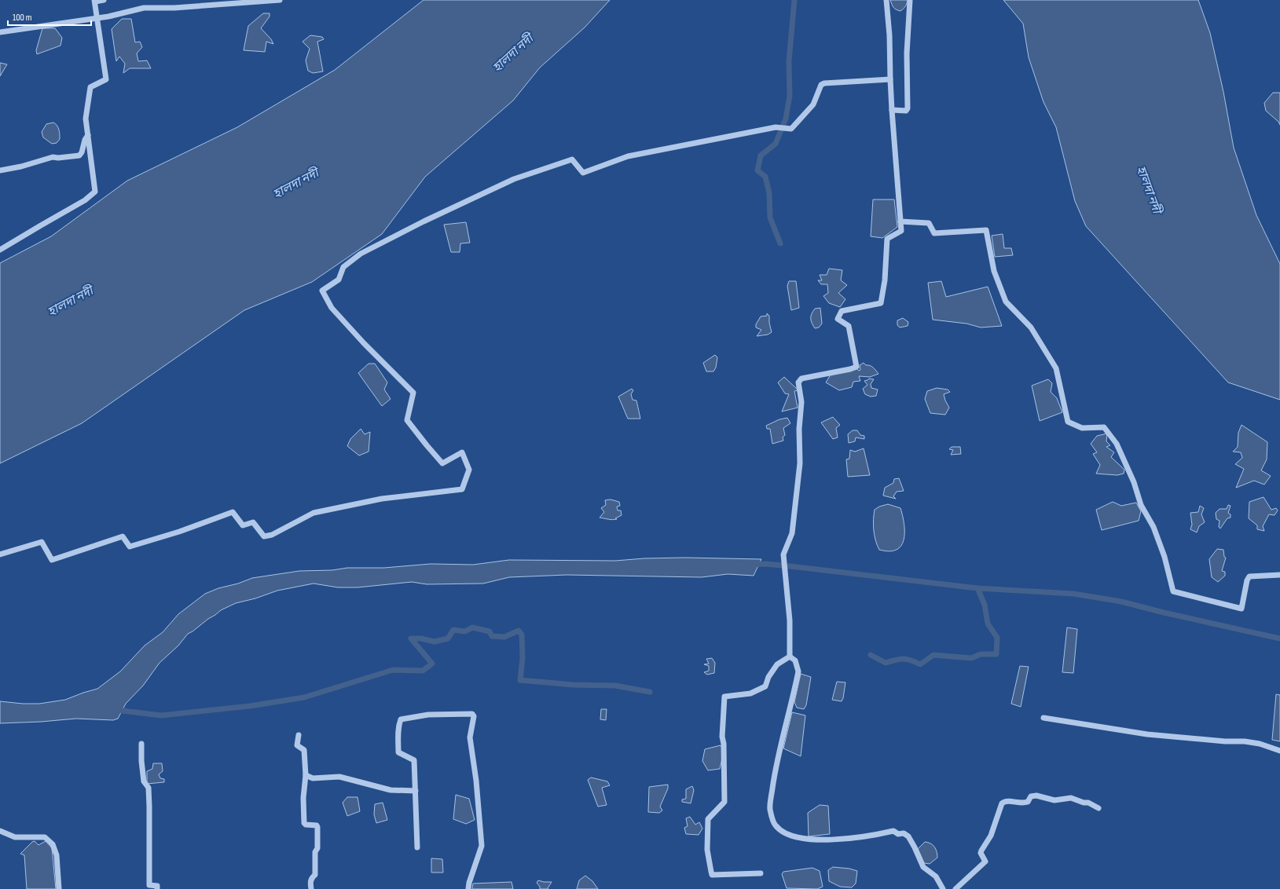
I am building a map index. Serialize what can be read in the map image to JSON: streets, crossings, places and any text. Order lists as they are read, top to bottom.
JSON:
{
  "water": ["হালদা নদী"],
  "scale_bar": "100 m"
}
